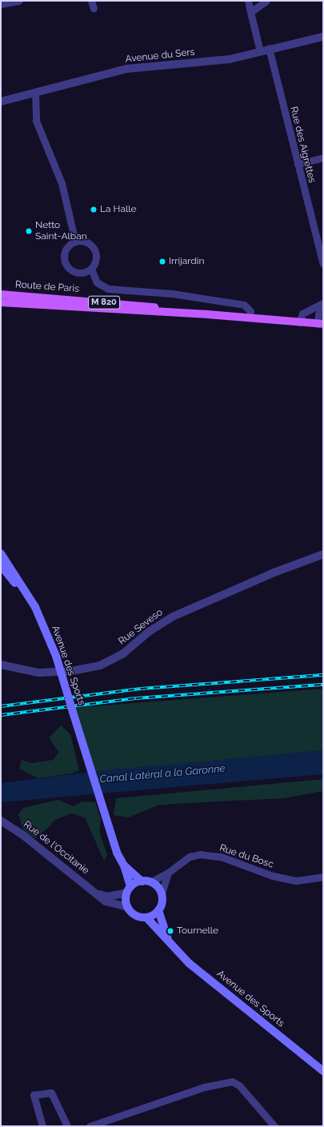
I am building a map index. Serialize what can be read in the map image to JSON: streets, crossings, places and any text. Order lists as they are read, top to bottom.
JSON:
{
  "streets": {
    "main road": ["Route de Paris", "M 820", "Avenue des Sports"],
    "street": [
      "Avenue du Sers",
      "Rue des Aigrettes",
      "Rue Seveso",
      "Rue de l'Occitanie",
      "Rue du Bosc"
    ]
  },
  "crossings": [
    ["Avenue du Sers", "Rue des Aigrettes"],
    ["Avenue des Sports", "Rue de l'Occitanie"],
    ["Avenue des Sports", "Rue du Bosc"],
    ["Rue de l'Occitanie", "Rue du Bosc"]
  ],
  "water": ["Canal Latéral à la Garonne"],
  "places": [
    "La Halle",
    "Netto Saint-Alban",
    "Irrijardin",
    "Tournelle"
  ]
}
